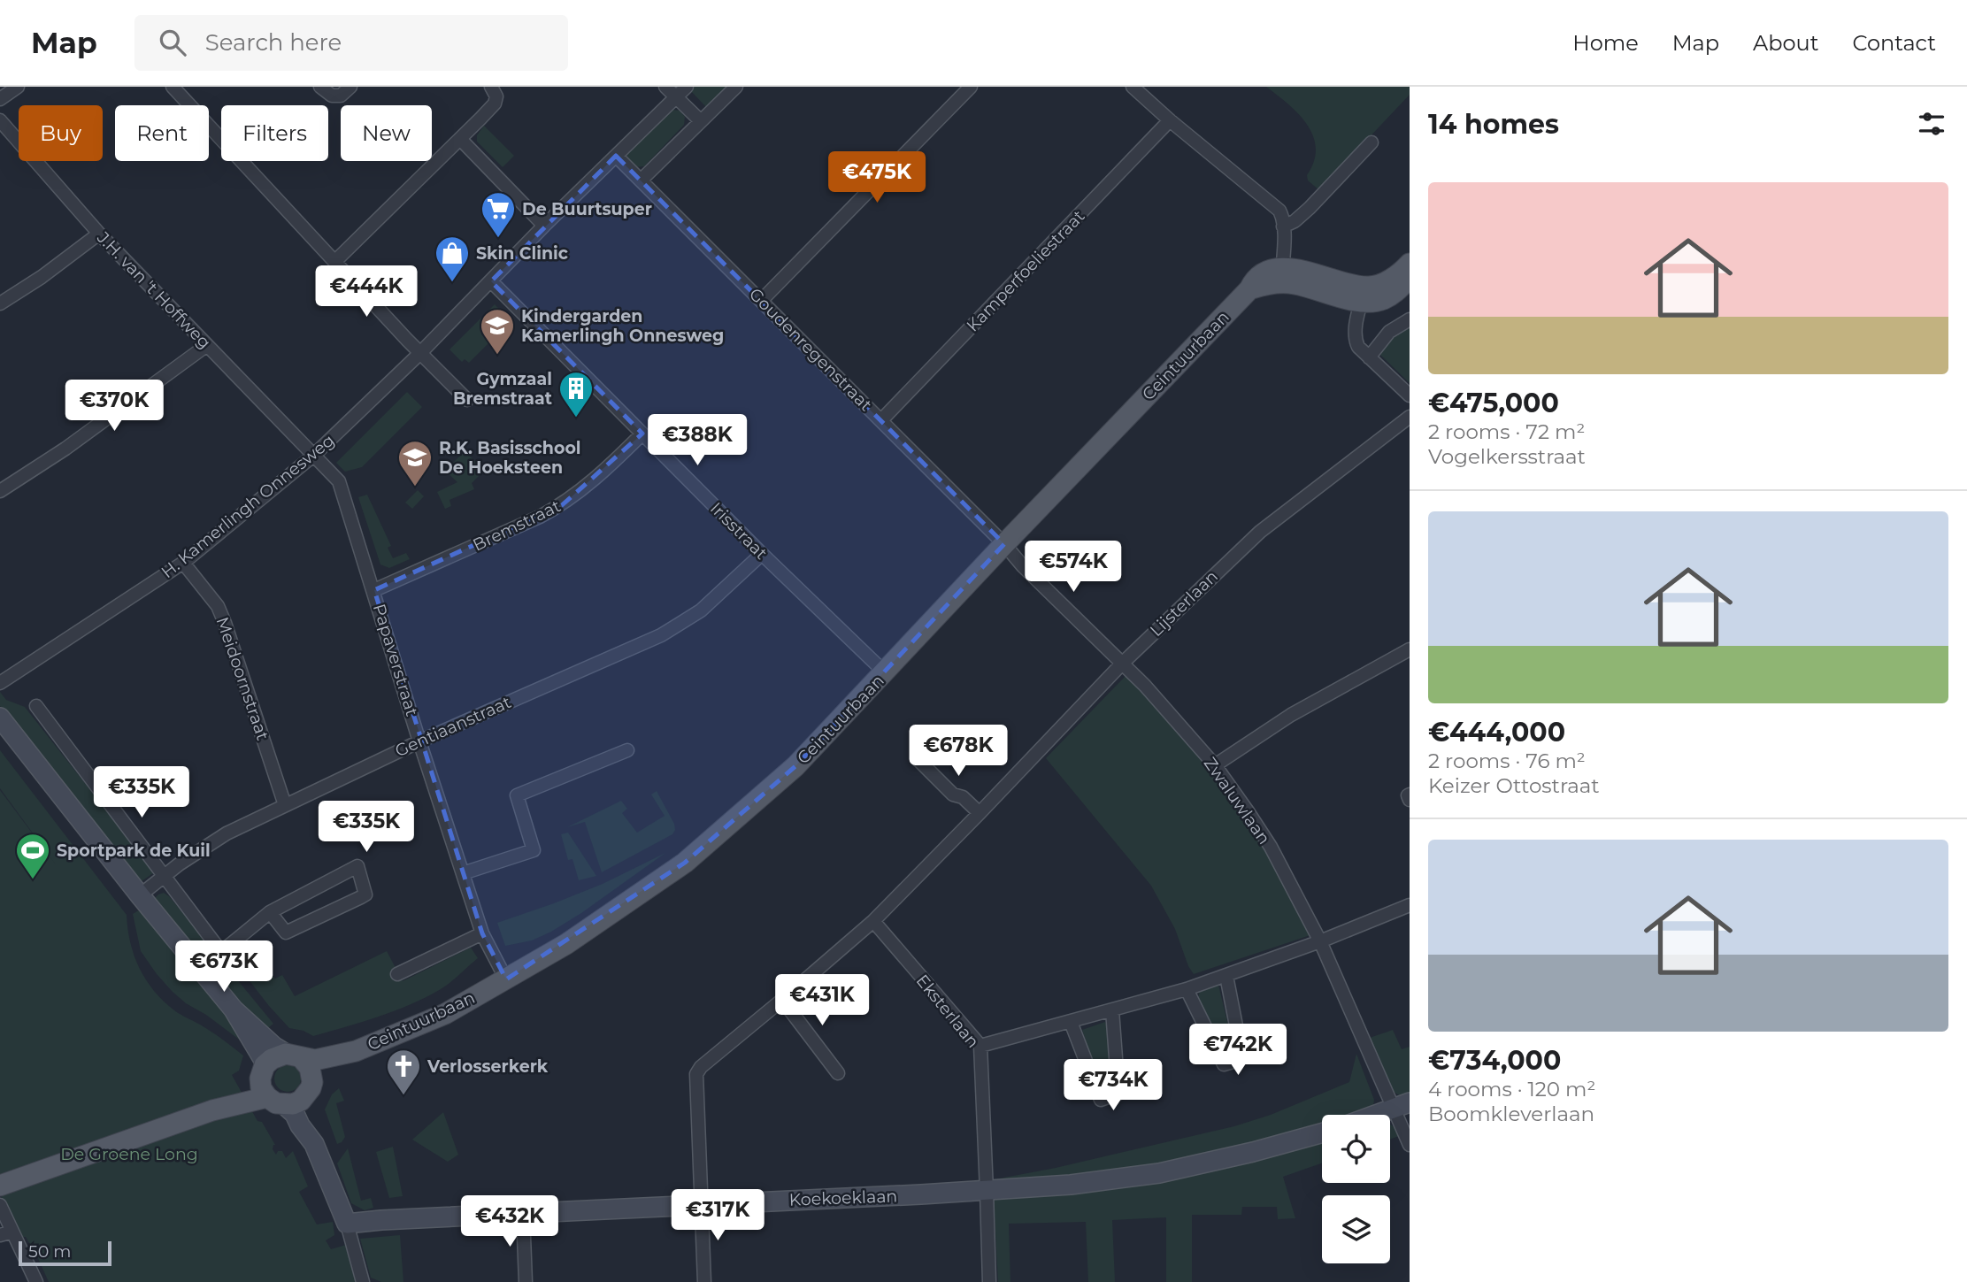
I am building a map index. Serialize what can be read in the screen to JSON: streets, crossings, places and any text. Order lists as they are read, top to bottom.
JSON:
{
  "streets": {
    "main road": ["Ceintuurbaan"],
    "street": [
      "Kamperfoeliestraat",
      "J.H. van 't Hoffweg",
      "Goudenregenstraat",
      "H. Kamerlingh Onnesweg",
      "Bremstraat",
      "Irisstraat",
      "Lijsterlaan",
      "Papaverstraat",
      "Meidoornstraat",
      "Gentiaanstraat",
      "Zwaluwlaan",
      "Eksterlaan",
      "Koekoeklaan"
    ]
  },
  "crossings": [
    ["Kamperfoeliestraat", "Goudenregenstraat"],
    ["J.H. van 't Hoffweg", "H. Kamerlingh Onnesweg"],
    ["J.H. van 't Hoffweg", "Papaverstraat"],
    ["Goudenregenstraat", "Ceintuurbaan"],
    ["Goudenregenstraat", "H. Kamerlingh Onnesweg"],
    ["Goudenregenstraat", "Zwaluwlaan"],
    ["Ceintuurbaan", "Irisstraat"],
    ["Ceintuurbaan", "Papaverstraat"],
    ["Ceintuurbaan", "Zwaluwlaan"],
    ["H. Kamerlingh Onnesweg", "Irisstraat"],
    ["H. Kamerlingh Onnesweg", "Papaverstraat"],
    ["H. Kamerlingh Onnesweg", "Meidoornstraat"],
    ["Bremstraat", "Irisstraat"],
    ["Bremstraat", "Papaverstraat"],
    ["Irisstraat", "Gentiaanstraat"],
    ["Lijsterlaan", "Zwaluwlaan"],
    ["Lijsterlaan", "Eksterlaan"],
    ["Lijsterlaan", "Koekoeklaan"],
    ["Papaverstraat", "Gentiaanstraat"],
    ["Meidoornstraat", "Gentiaanstraat"],
    ["Eksterlaan", "Koekoeklaan"]
  ],
  "parks": ["De Groene Long"],
  "places": {
    "supermarket": ["De Buurtsuper"],
    "shop": ["Skin Clinic"],
    "school or university": ["Kindergarden Kamerlingh Onnesweg", "R.K. Basisschool De Hoeksteen"],
    "building": ["Gymzaal Bremstraat"],
    "sports": ["Sportpark de Kuil"],
    "church": ["Verlosserkerk"]
  },
  "scale_bar": "50 m",
  "page": {
    "header": "Map",
    "search": "Search here",
    "nav": [
      "Home",
      "Map",
      "About",
      "Contact"
    ],
    "heading": "14 homes",
    "chip": [
      "Buy",
      "Rent",
      "Filters",
      "New"
    ],
    "price": [
      "€475K",
      "€444K",
      "€370K",
      "€388K",
      "€574K",
      "€678K",
      "€335K",
      "€335K",
      "€673K",
      "€431K",
      "€742K",
      "€734K",
      "€317K",
      "€432K"
    ],
    "list": [
      {
        "name": "€475,000",
        "note": "2 rooms · 72 m² · Vogelkersstraat"
      },
      {
        "name": "€444,000",
        "note": "2 rooms · 76 m² · Keizer Ottostraat"
      },
      {
        "name": "€734,000",
        "note": "4 rooms · 120 m² · Boomkleverlaan"
      }
    ],
    "scale": "50 m"
  }
}
